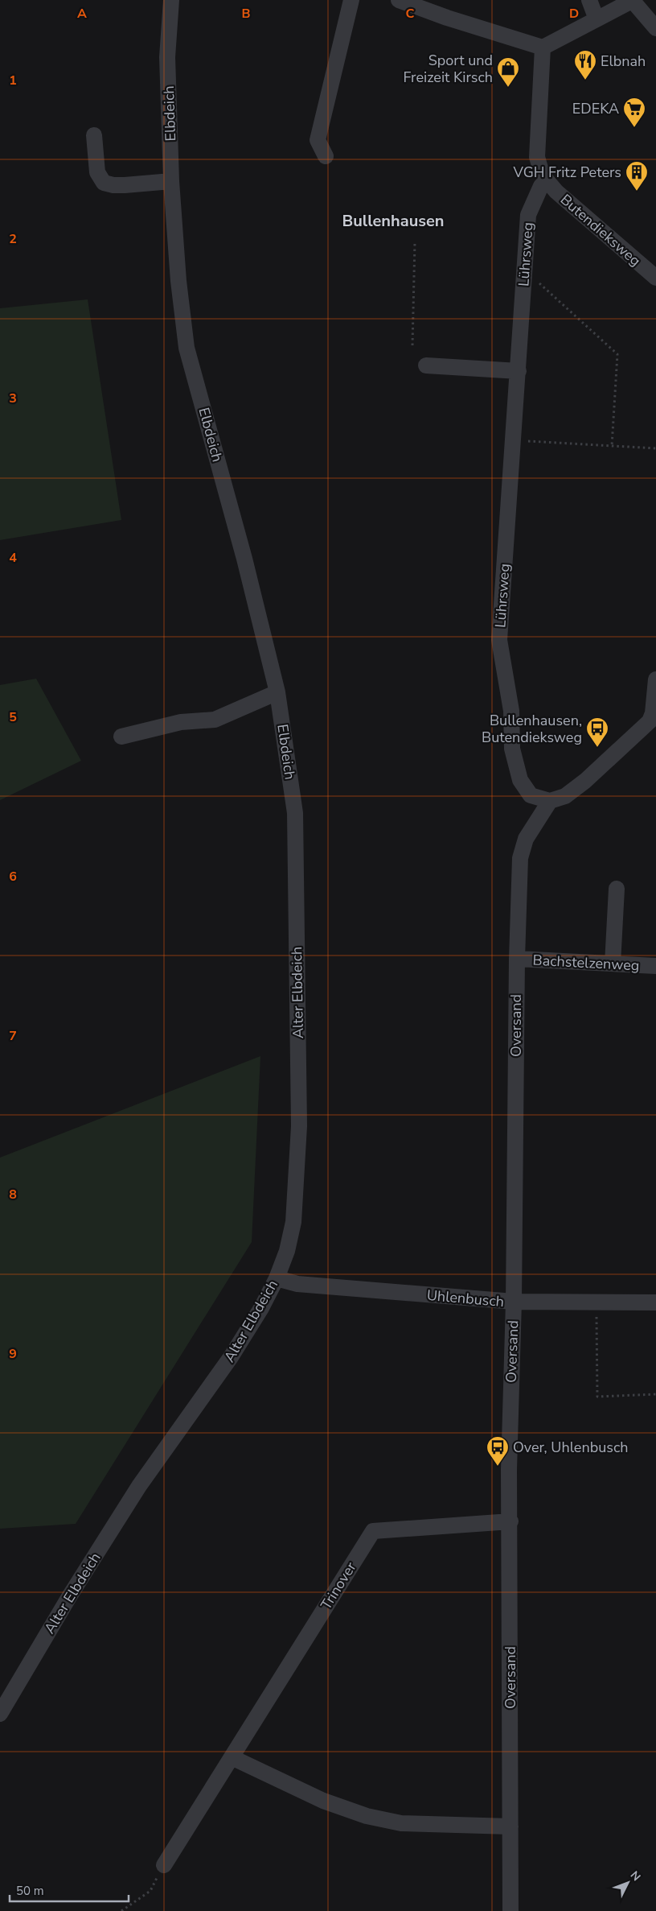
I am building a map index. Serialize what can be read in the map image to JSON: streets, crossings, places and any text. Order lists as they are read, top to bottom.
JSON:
{
  "streets": {
    "street": [
      "Elbdeich",
      "Butendieksweg",
      "Lührsweg",
      "Bachstelzenweg",
      "Alter Elbdeich",
      "Oversand",
      "Uhlenbusch",
      "Trinover"
    ]
  },
  "crossings": [
    ["Elbdeich", "Alter Elbdeich"],
    ["Butendieksweg", "Lührsweg"],
    ["Lührsweg", "Oversand"],
    ["Bachstelzenweg", "Oversand"],
    ["Alter Elbdeich", "Uhlenbusch"],
    ["Oversand", "Uhlenbusch"],
    ["Oversand", "Trinover"]
  ],
  "districts": ["Bullenhausen"],
  "places": {
    "restaurant": ["Elbnah"],
    "shop": ["Sport und Freizeit Kirsch"],
    "supermarket": ["EDEKA"],
    "building": ["VGH Fritz Peters"],
    "bus stop": ["Bullenhausen, Butendieksweg", "Over, Uhlenbusch"]
  },
  "scale_bar": "50 m",
  "north": "top right",
  "grid": {
    "columns": [
      "A",
      "B",
      "C",
      "D"
    ],
    "rows": [
      "1",
      "2",
      "3",
      "4",
      "5",
      "6",
      "7",
      "8",
      "9"
    ]
  }
}
